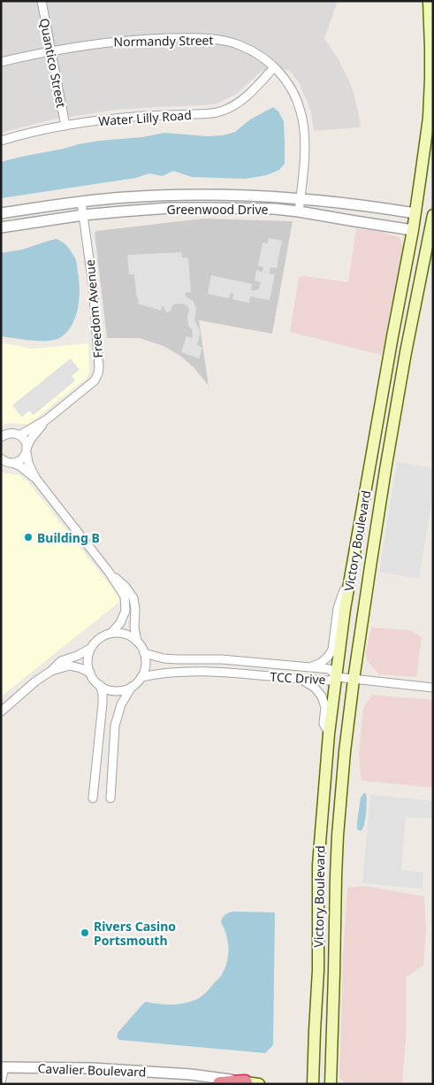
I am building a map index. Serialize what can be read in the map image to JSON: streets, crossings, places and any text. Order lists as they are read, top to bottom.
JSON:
{
  "streets": {
    "main road": ["Greenwood Drive", "Victory Boulevard"],
    "street": [
      "Normandy Street",
      "Quantico Street",
      "Water Lilly Road",
      "Freedom Avenue",
      "TCC Drive",
      "Cavalier Boulevard"
    ]
  },
  "crossings": [
    ["Normandy Street", "Quantico Street"],
    ["Normandy Street", "Water Lilly Road"],
    ["Normandy Street", "Greenwood Drive"],
    ["Quantico Street", "Water Lilly Road"],
    ["Greenwood Drive", "Freedom Avenue"],
    ["Greenwood Drive", "Victory Boulevard"],
    ["Victory Boulevard", "TCC Drive"]
  ],
  "places": ["Building B", "Rivers Casino Portsmouth"]
}
